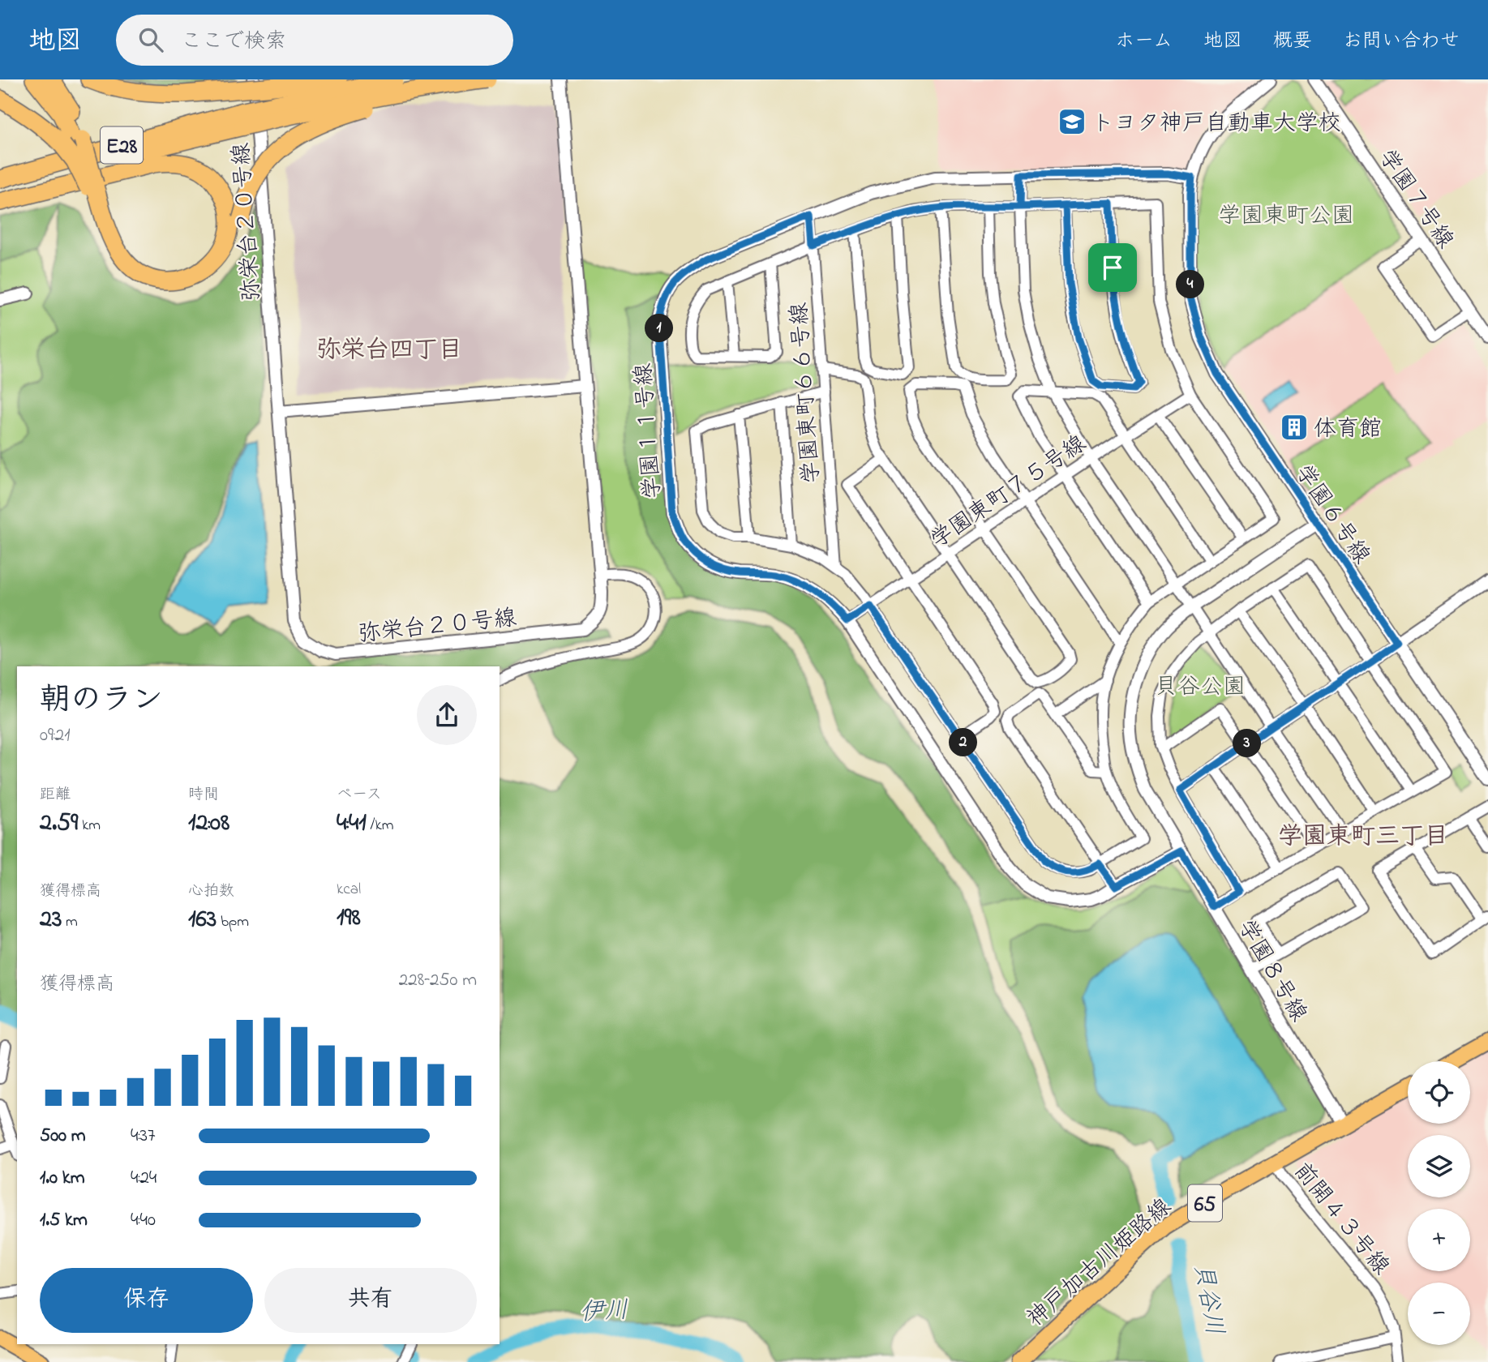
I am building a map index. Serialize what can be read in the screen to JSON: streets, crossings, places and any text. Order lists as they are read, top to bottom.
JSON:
{
  "streets": {
    "highway": ["E28"],
    "main road": ["65", "神戸加古川姫路線"],
    "street": [
      "学園７号線",
      "弥栄台２０号線",
      "学園東町６６号線",
      "学園１１号線",
      "学園東町７５号線",
      "学園６号線",
      "学園８号線",
      "前開４３号線"
    ]
  },
  "crossings": [
    ["学園東町６６号線", "学園１１号線"],
    ["学園１１号線", "学園東町７５号線"],
    ["学園１１号線", "学園６号線"],
    ["学園１１号線", "学園８号線"],
    ["学園６号線", "学園８号線"],
    ["学園８号線", "神戸加古川姫路線"],
    ["前開４３号線", "神戸加古川姫路線"]
  ],
  "districts": ["弥栄台四丁目", "学園東町三丁目"],
  "water": ["貝谷川", "伊川"],
  "parks": ["学園東町公園", "貝谷公園"],
  "places": {
    "school or university": ["トヨタ神戸自動車大学校"],
    "building": ["体育館"]
  },
  "page": {
    "header": "地図",
    "search": "ここで検索",
    "nav": [
      "ホーム",
      "地図",
      "概要",
      "お問い合わせ"
    ],
    "pins": [
      "4",
      "1",
      "2",
      "3"
    ],
    "heading": ["朝のラン", "09:21"],
    "stats": [
      ["距離", "2.59 km"],
      ["時間", "12:08"],
      ["ペース", "4:41 /km"],
      ["獲得標高", "23 m"],
      ["心拍数", "163 bpm"],
      ["kcal", "198"]
    ],
    "chart": ["獲得標高", "228–250 m"],
    "map_buttons": ["+", "−"],
    "list": [
      {
        "name": "500 m",
        "note": "4:37"
      },
      {
        "name": "1.0 km",
        "note": "4:24"
      },
      {
        "name": "1.5 km",
        "note": "4:40"
      }
    ],
    "buttons": ["保存", "共有"]
  }
}
